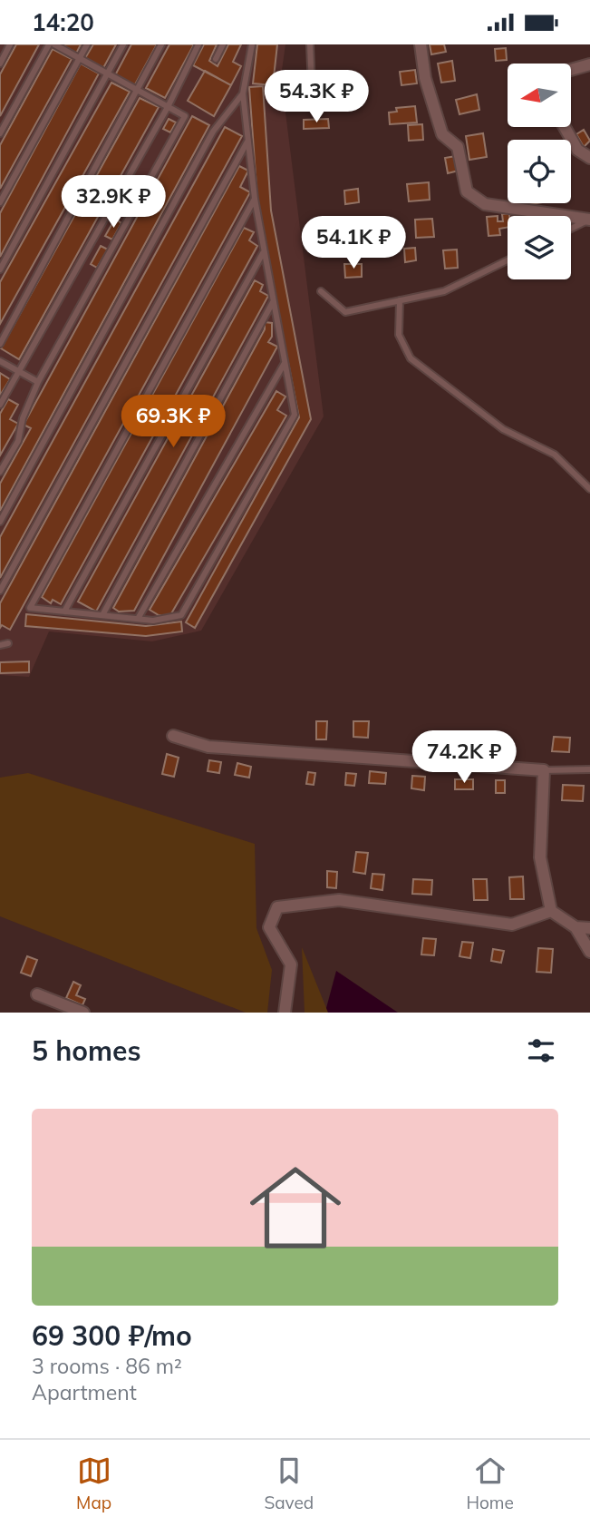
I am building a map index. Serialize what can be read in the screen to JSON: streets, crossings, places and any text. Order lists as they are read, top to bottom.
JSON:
{
  "north": "left",
  "page": {
    "status": "14:20",
    "price": [
      "54.3K ₽",
      "32.9K ₽",
      "54.1K ₽",
      "69.3K ₽",
      "74.2K ₽"
    ],
    "heading": "5 homes",
    "list": [
      {
        "name": "69 300 ₽/mo",
        "note": "3 rooms · 86 m² · Apartment"
      }
    ],
    "tabs": ["Map", "Saved", "Home"]
  }
}
